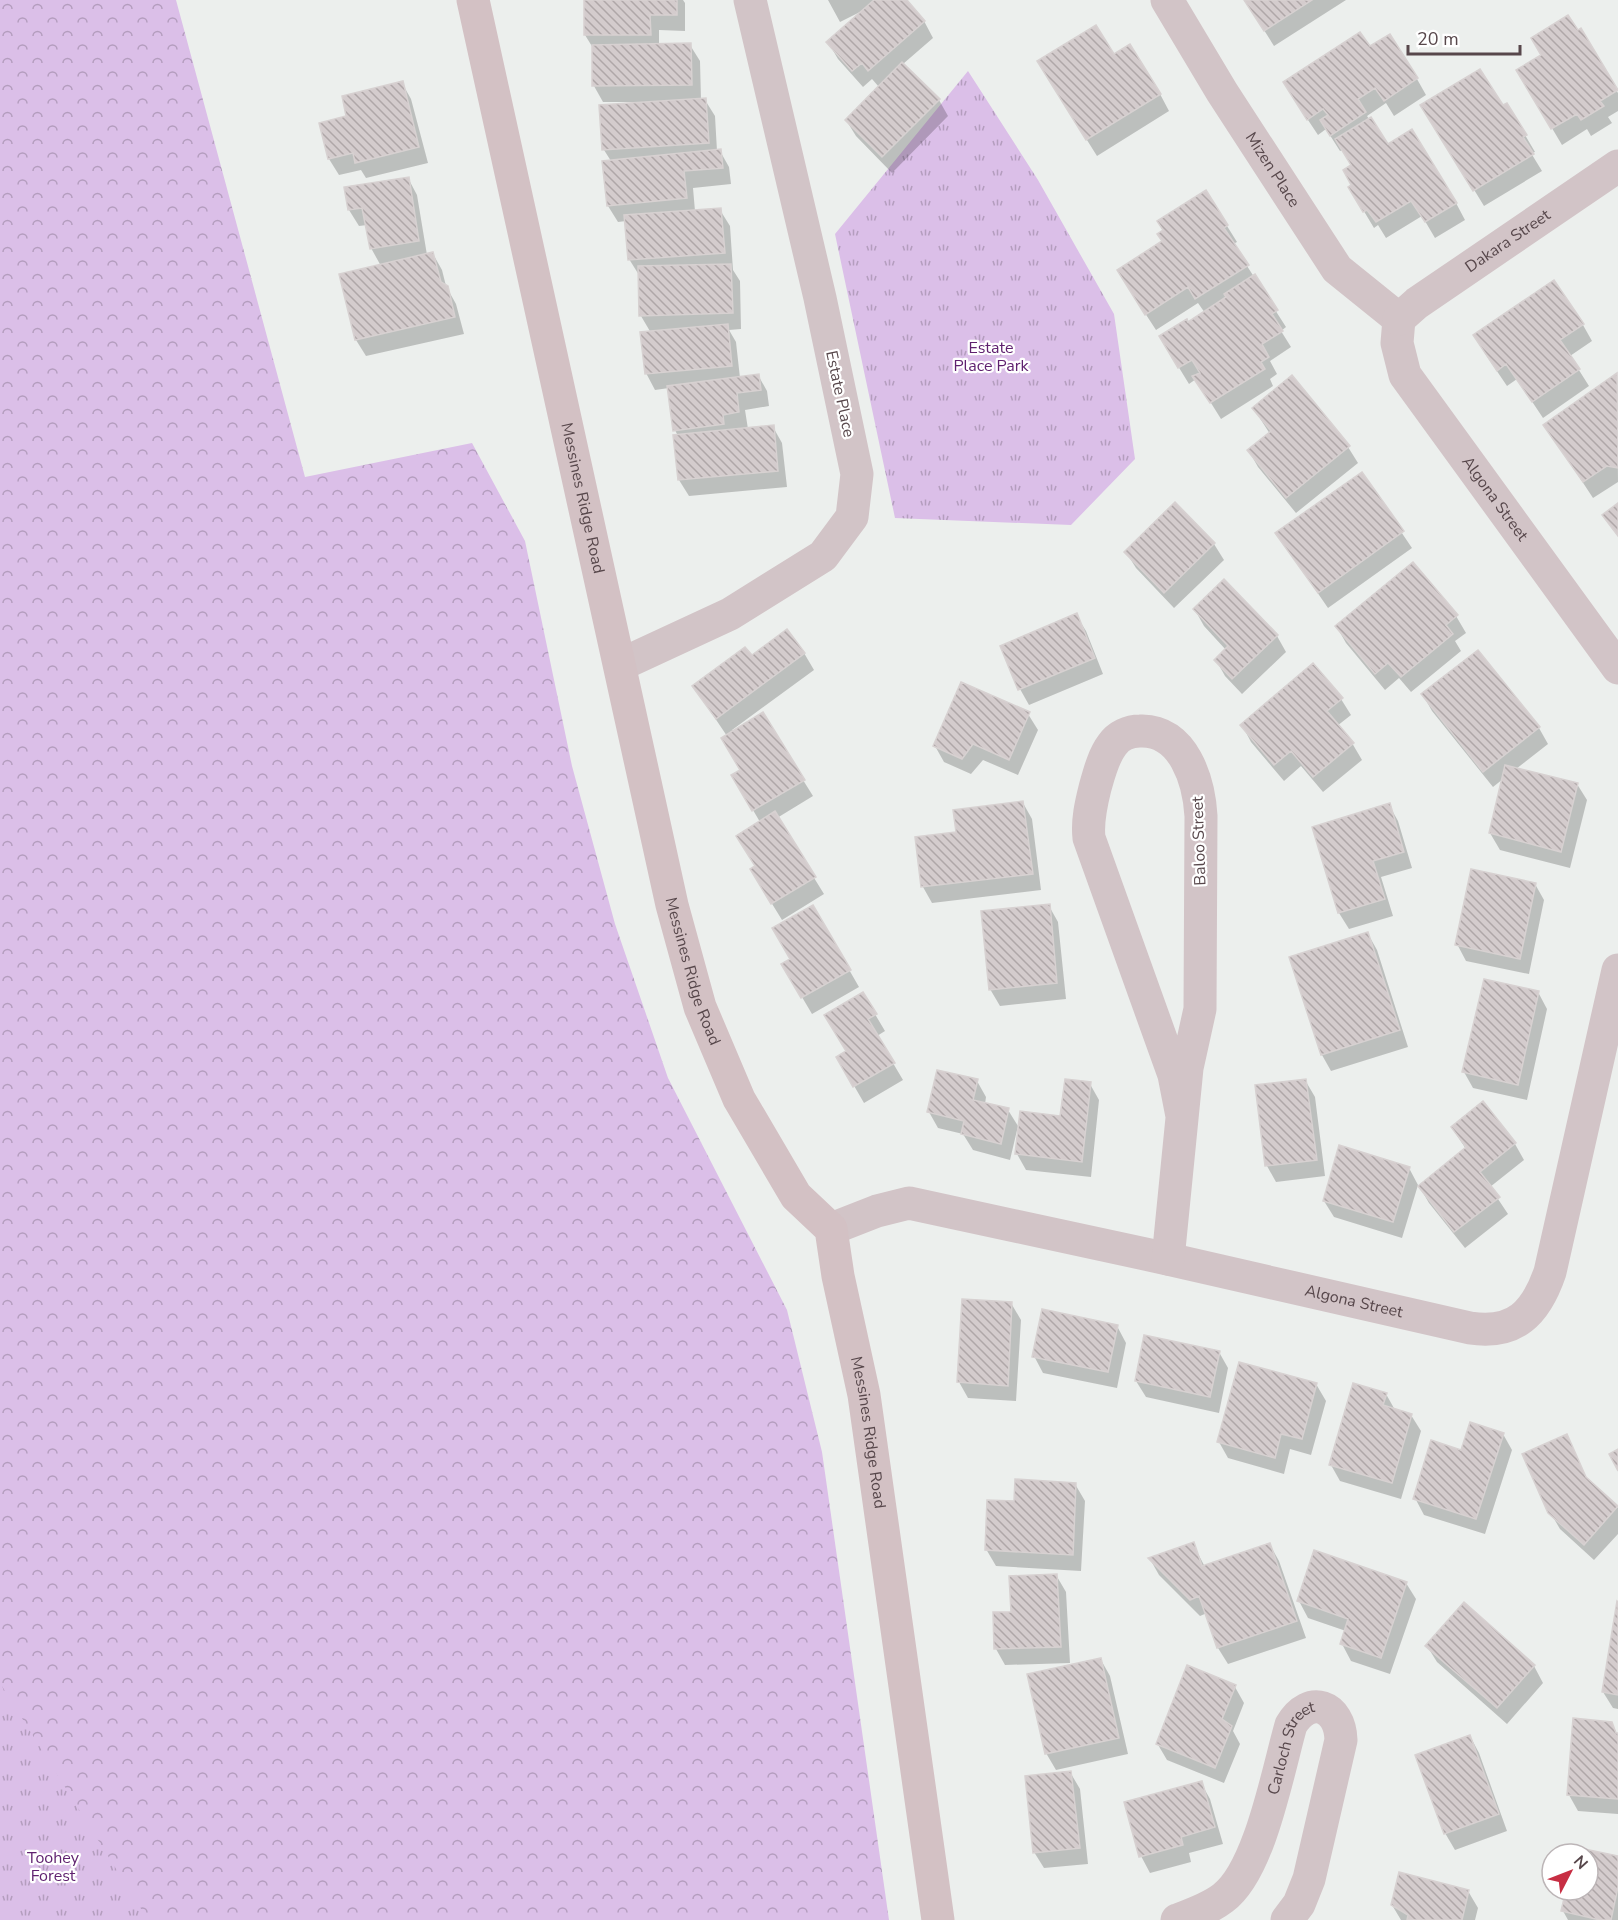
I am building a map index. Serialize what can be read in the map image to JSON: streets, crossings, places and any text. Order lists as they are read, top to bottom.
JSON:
{
  "streets": {
    "street": [
      "Mizen Place",
      "Dakara Street",
      "Estate Place",
      "Messines Ridge Road",
      "Algona Street",
      "Baloo Street",
      "Carloch Street"
    ]
  },
  "crossings": [
    ["Mizen Place", "Dakara Street"],
    ["Mizen Place", "Algona Street"],
    ["Dakara Street", "Algona Street"],
    ["Estate Place", "Messines Ridge Road"],
    ["Messines Ridge Road", "Algona Street"],
    ["Algona Street", "Baloo Street"]
  ],
  "parks": ["Estate Place Park", "Toohey Forest"],
  "scale_bar": "20 m",
  "north": "top right"
}
